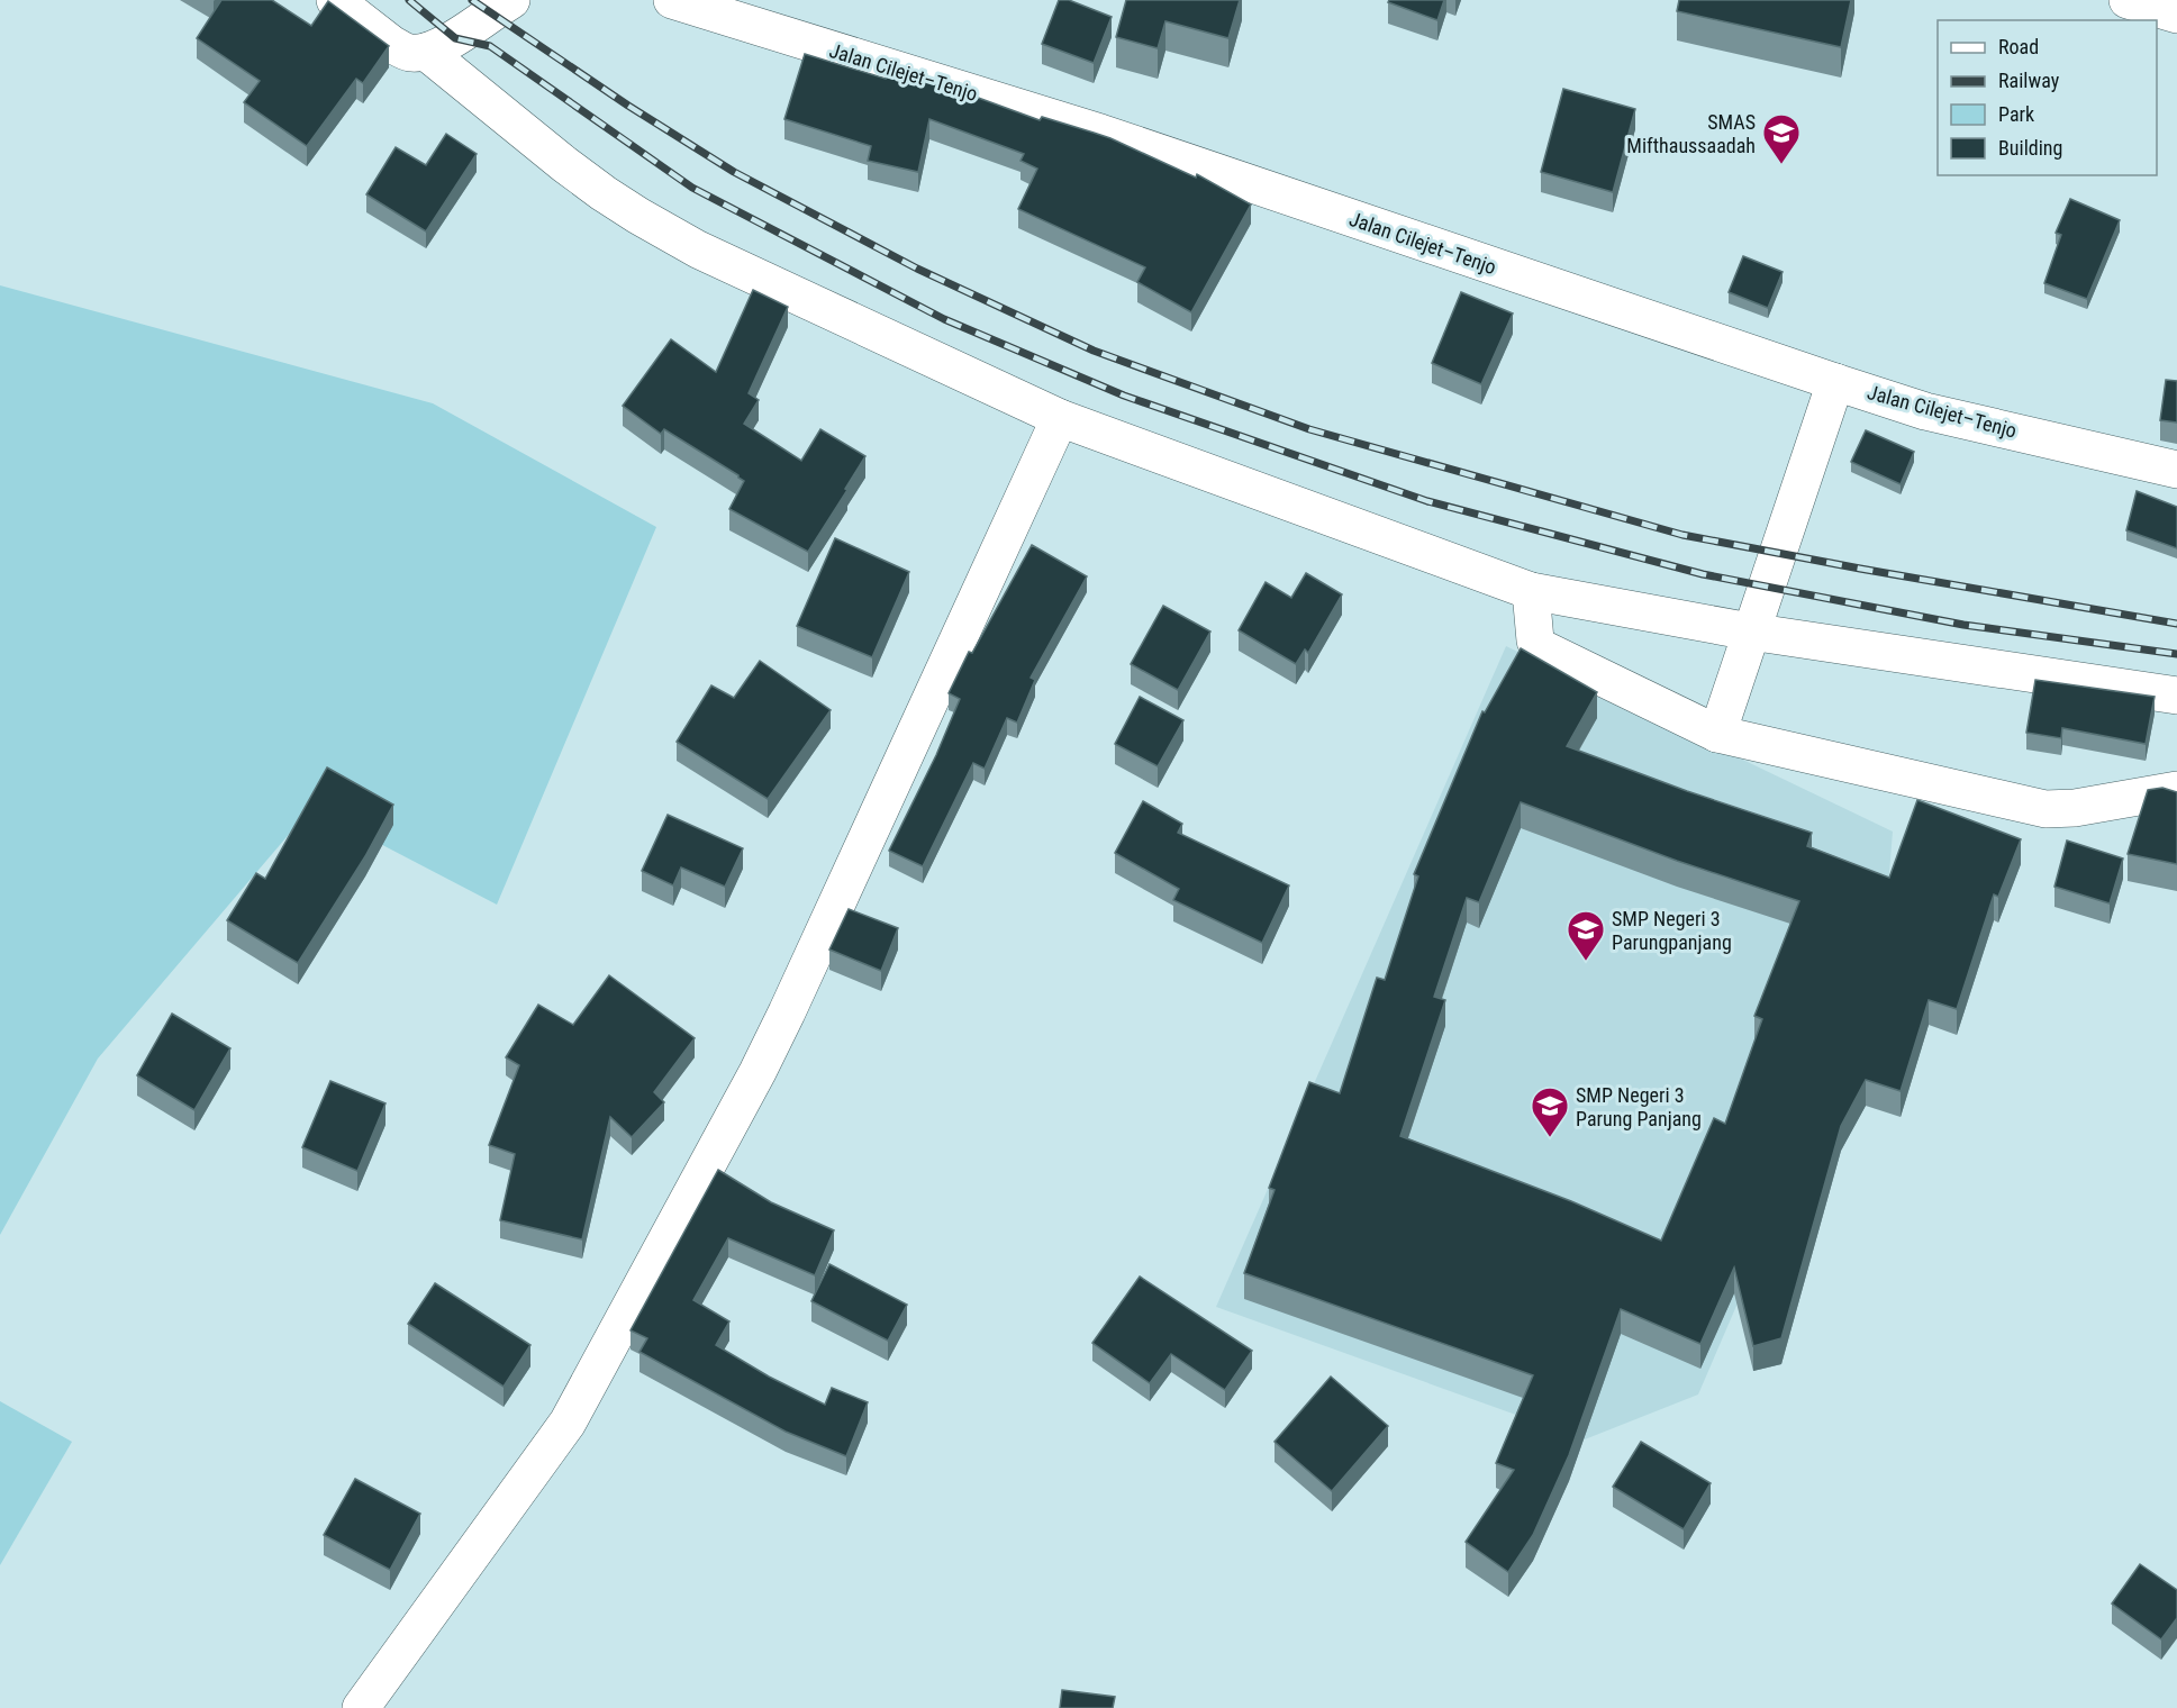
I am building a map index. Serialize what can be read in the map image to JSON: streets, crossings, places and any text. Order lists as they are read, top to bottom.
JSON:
{
  "streets": {
    "street": ["Jalan Cilejet–Tenjo"]
  },
  "places": {
    "school or university": ["SMAS Mifthaussaadah", "SMP Negeri 3 Parungpanjang", "SMP Negeri 3 Parung Panjang"]
  },
  "legend": [
    "Road",
    "Railway",
    "Park",
    "Building"
  ]
}
